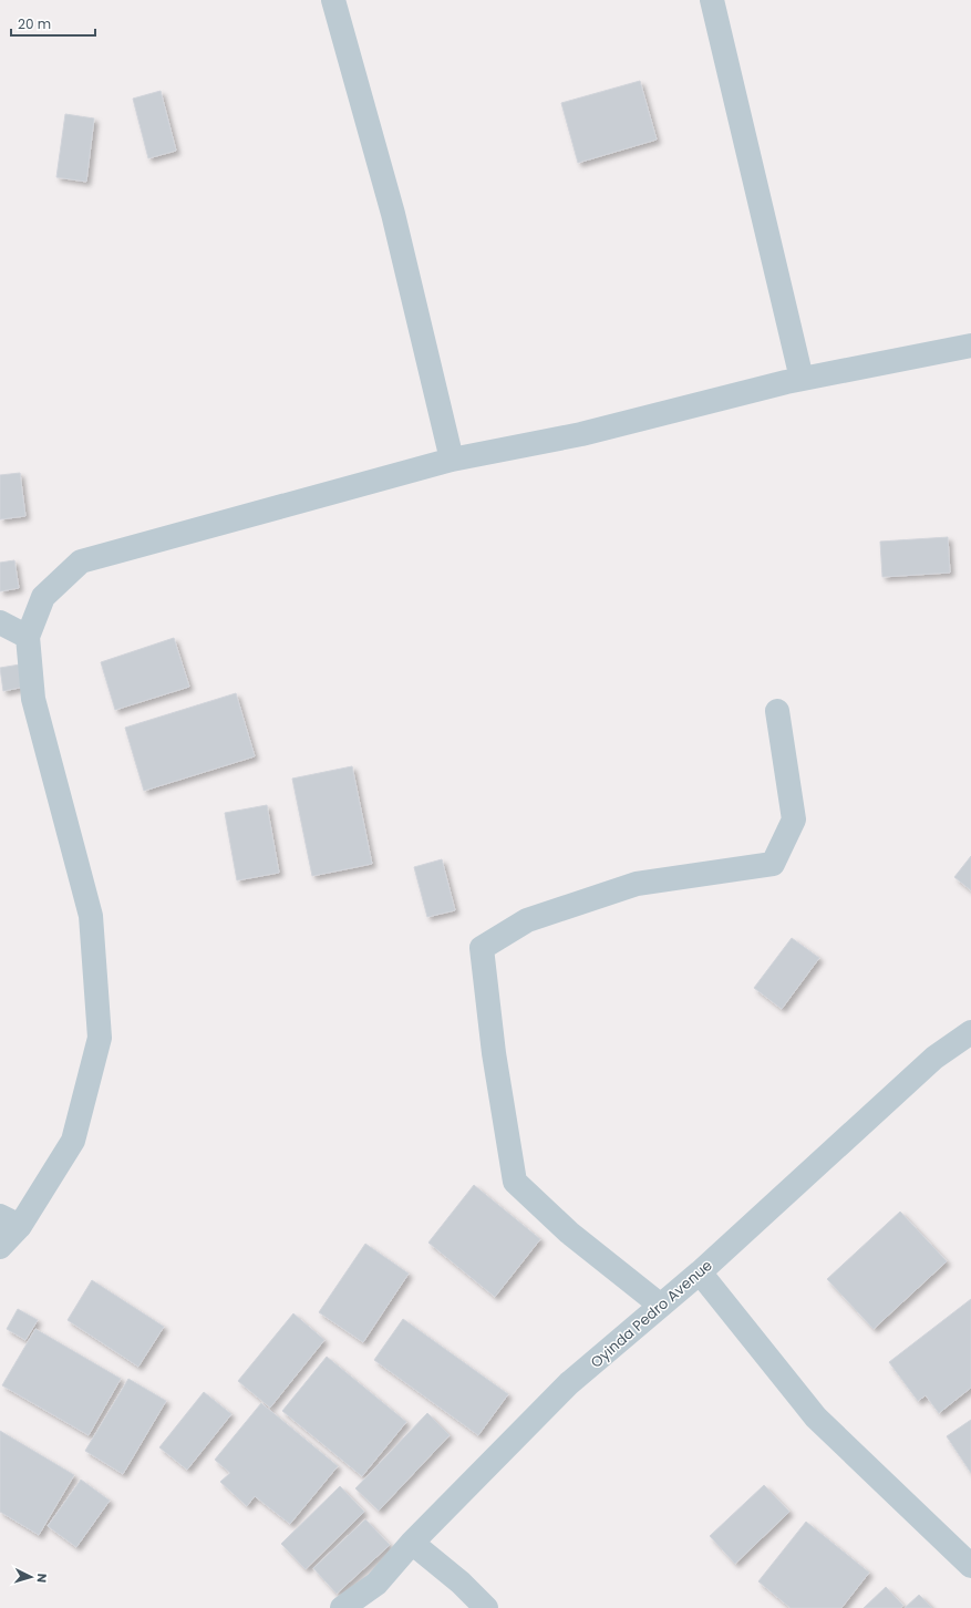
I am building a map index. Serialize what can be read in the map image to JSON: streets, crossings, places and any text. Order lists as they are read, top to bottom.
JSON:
{
  "streets": {
    "street": ["Oyinda Pedro Avenue"]
  },
  "scale_bar": "20 m",
  "north": "right"
}
